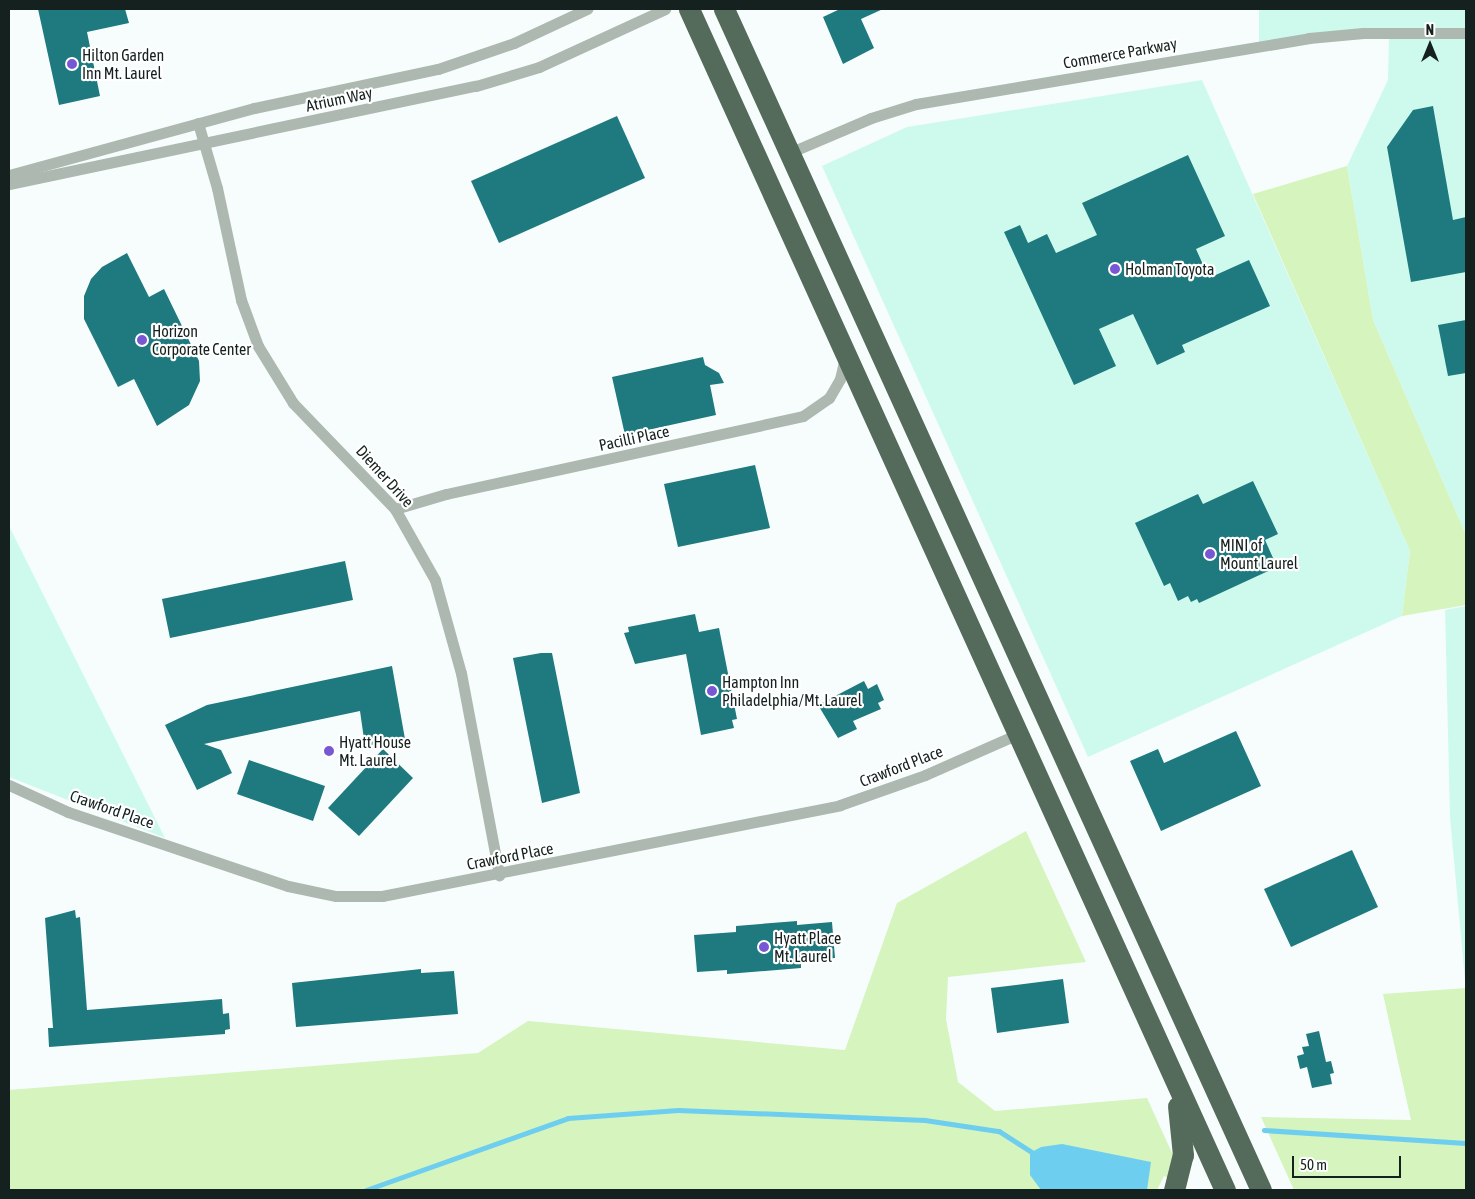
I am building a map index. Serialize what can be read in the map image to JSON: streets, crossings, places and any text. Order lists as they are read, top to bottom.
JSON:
{
  "streets": {
    "street": [
      "Commerce Parkway",
      "Atrium Way",
      "Pacilli Place",
      "Diemer Drive",
      "Crawford Place"
    ]
  },
  "crossings": [
    ["Atrium Way", "Diemer Drive"],
    ["Pacilli Place", "Diemer Drive"],
    ["Diemer Drive", "Crawford Place"]
  ],
  "places": [
    "Hilton Garden Inn Mt. Laurel",
    "Holman Toyota",
    "Horizon Corporate Center",
    "MINI of Mount Laurel",
    "Hampton Inn Philadelphia/Mt. Laurel",
    "Hyatt House Mt. Laurel",
    "Hyatt Place Mt. Laurel"
  ],
  "scale_bar": "50 m",
  "north": "top"
}
